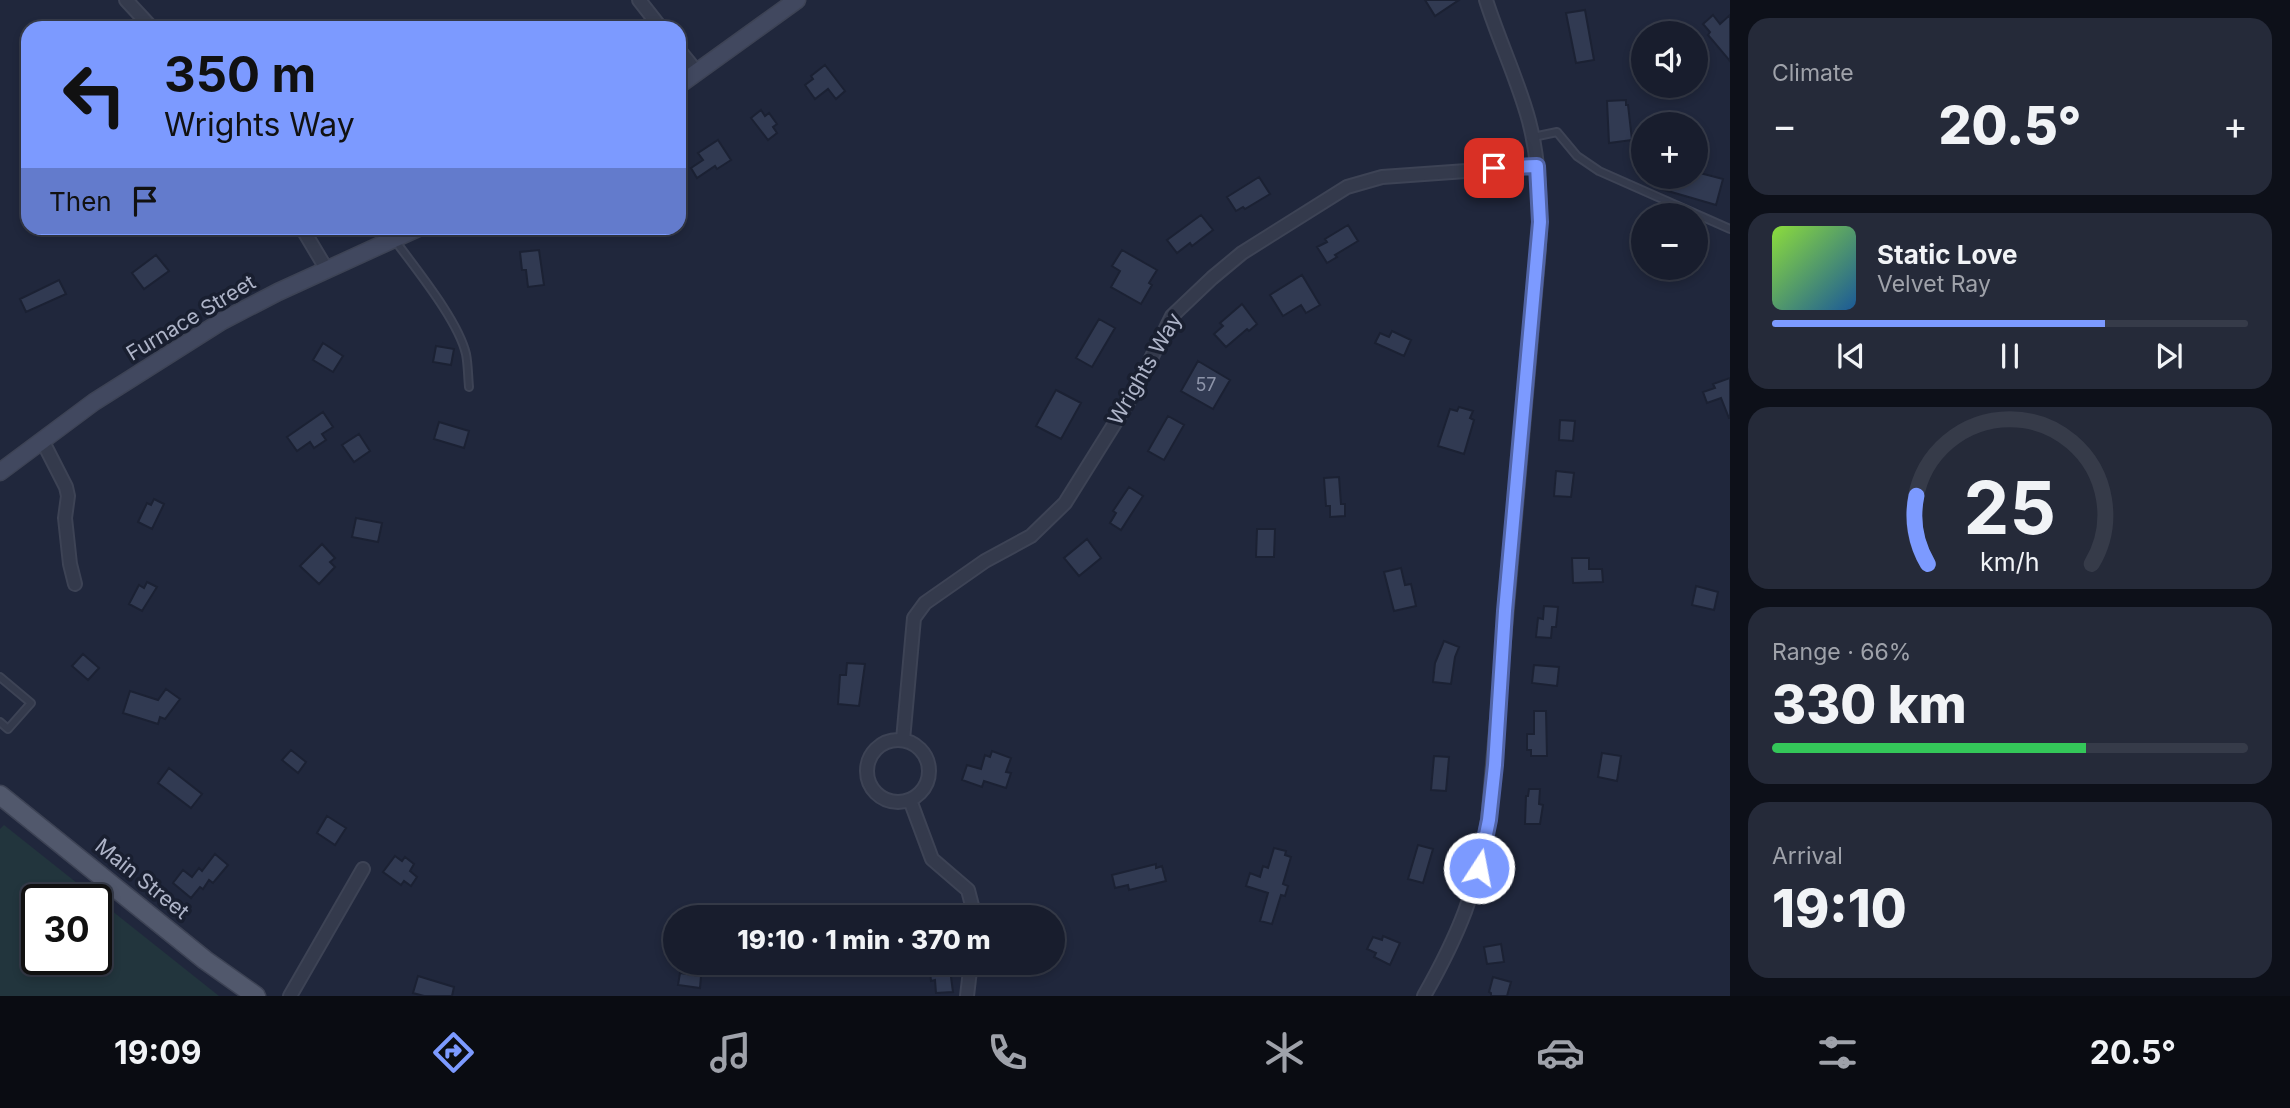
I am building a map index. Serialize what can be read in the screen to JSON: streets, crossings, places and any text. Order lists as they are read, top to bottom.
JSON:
{
  "streets": {
    "main road": ["Furnace Street", "Main Street"],
    "street": ["Wrights Way"]
  },
  "house_numbers": ["57"],
  "page": {
    "tile": [
      "Climate",
      ["Range · 66%", "330 km"],
      ["Arrival", "19:10"]
    ],
    "map_buttons": ["+", "−"],
    "turn": ["350 m", "Wrights Way"],
    "heat": ["−", "20.5°", "+"],
    "then": "Then",
    "song": ["Static Love", "Velvet Ray"],
    "limit": "30",
    "trip": "19:10 · 1 min · 370 m",
    "tabs": ["19:09", "20.5°"],
    "gauge": ["25", "km/h"]
  }
}
